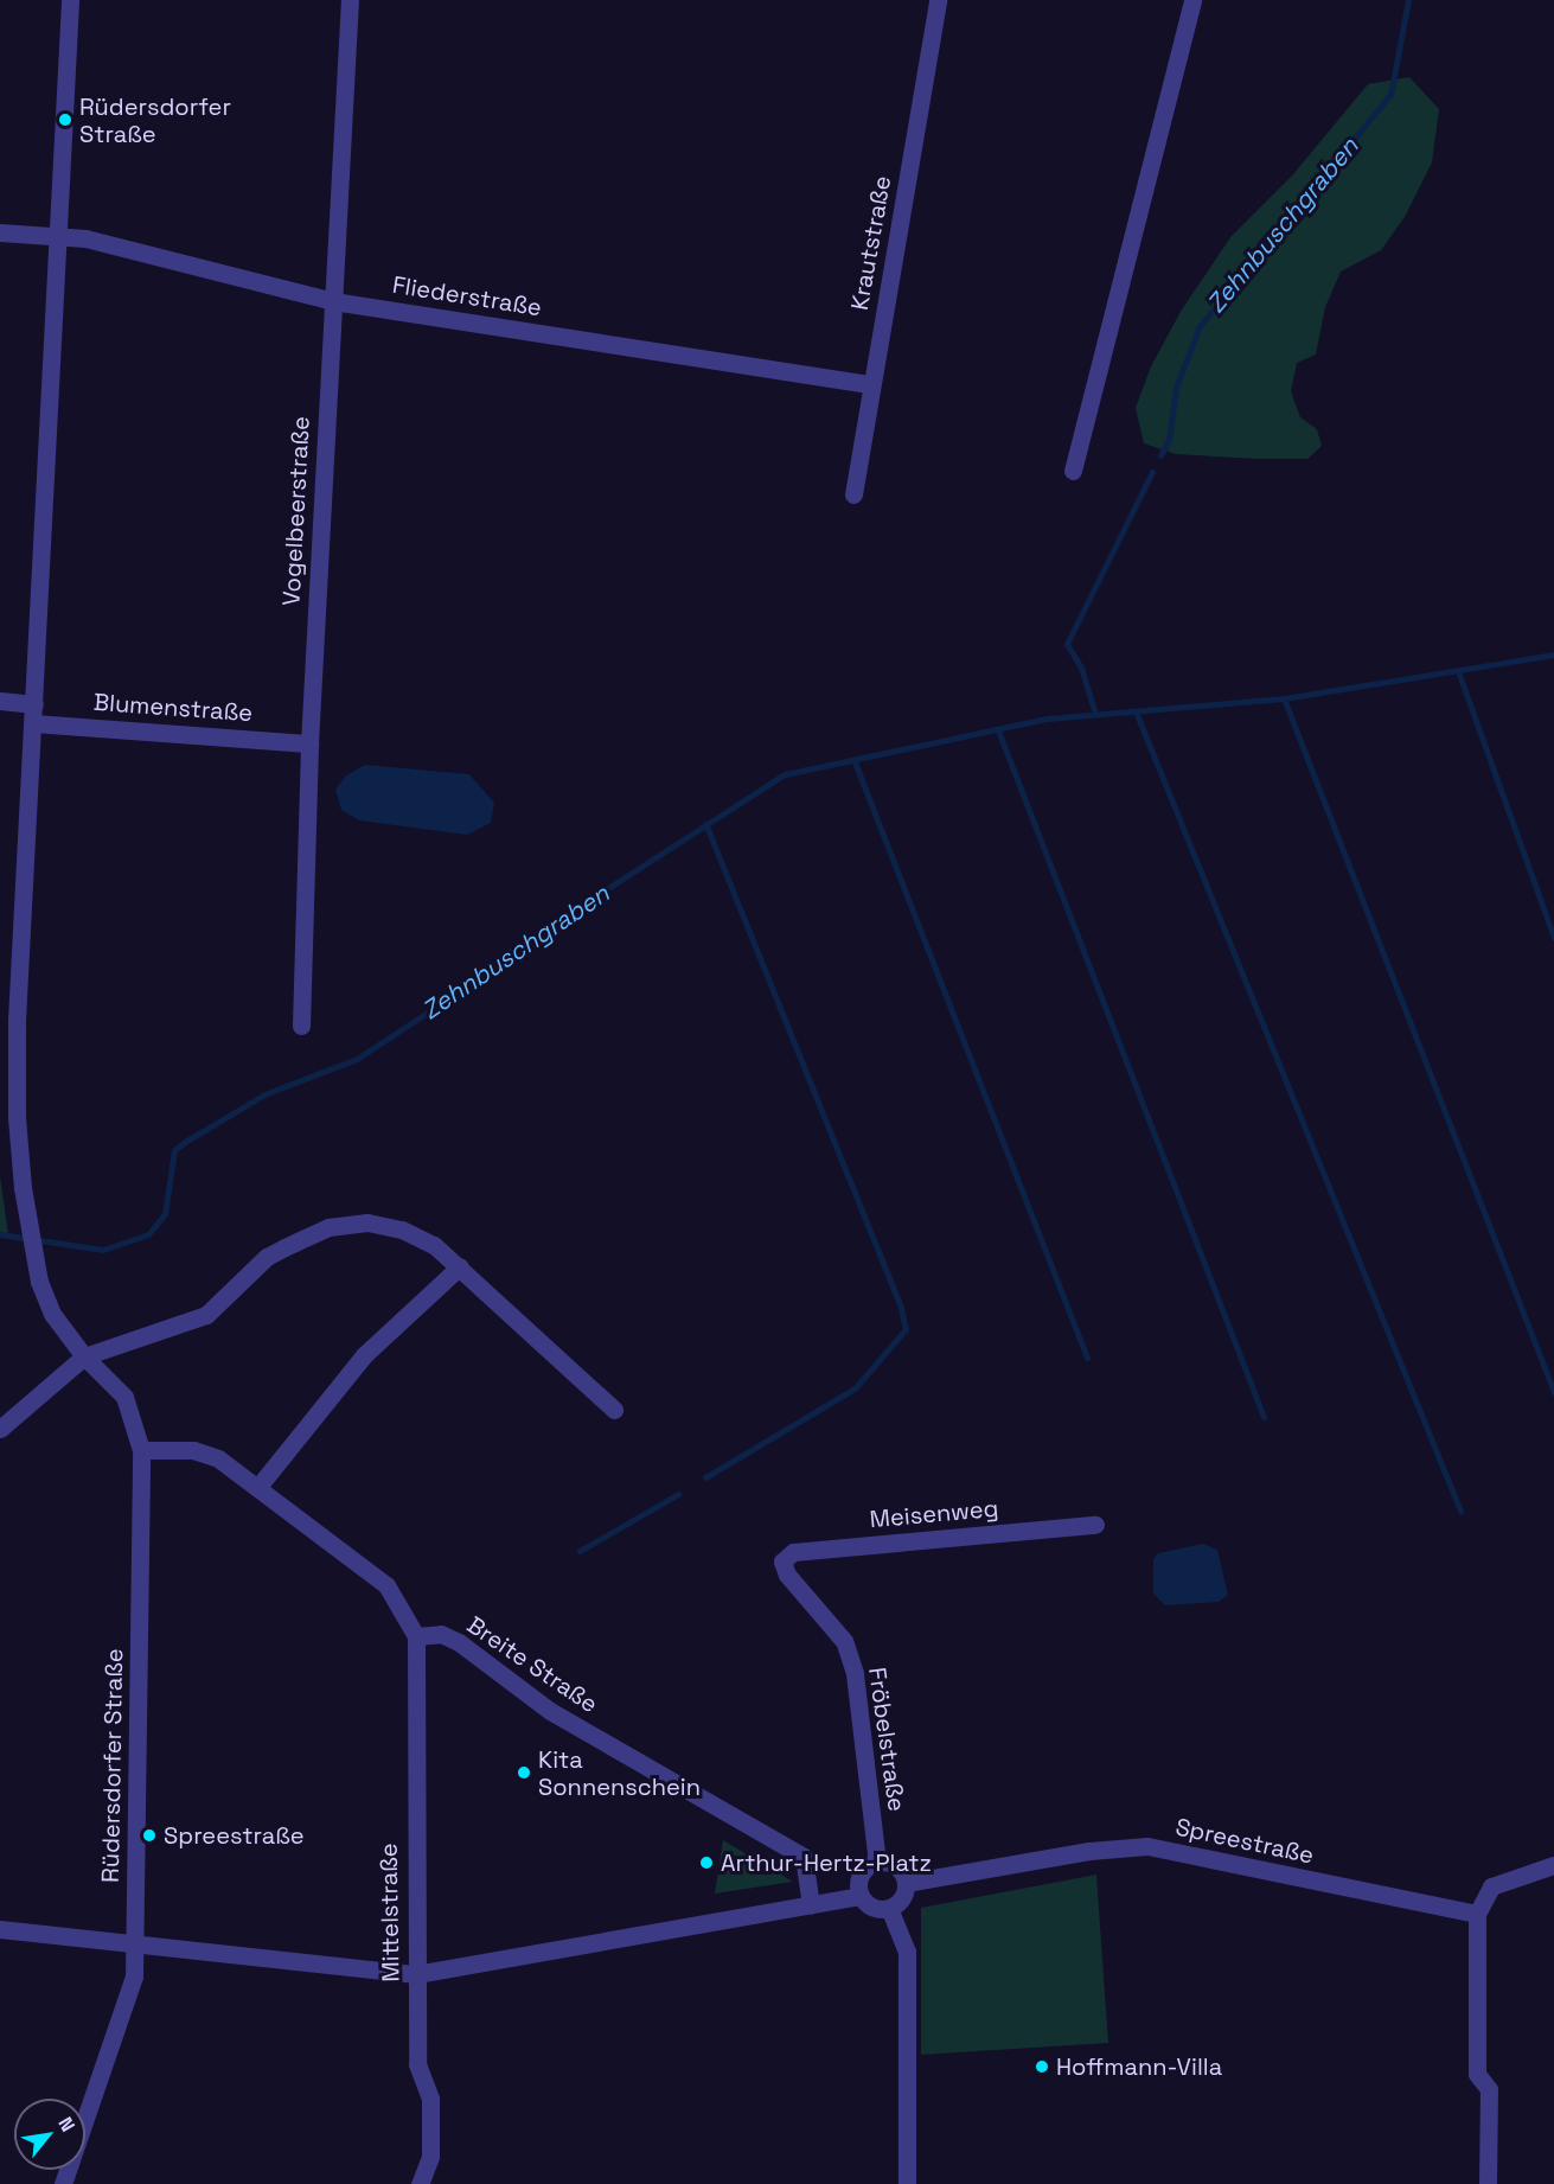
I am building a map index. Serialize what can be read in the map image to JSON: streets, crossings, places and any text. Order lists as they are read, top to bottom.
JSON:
{
  "streets": {
    "street": [
      "Krautstraße",
      "Fliederstraße",
      "Vogelbeerstraße",
      "Blumenstraße",
      "Meisenweg",
      "Breite Straße",
      "Fröbelstraße",
      "Rüdersdorfer Straße",
      "Spreestraße",
      "Mittelstraße"
    ]
  },
  "crossings": [
    ["Krautstraße", "Fliederstraße"],
    ["Fliederstraße", "Vogelbeerstraße"],
    ["Fliederstraße", "Rüdersdorfer Straße"],
    ["Vogelbeerstraße", "Blumenstraße"],
    ["Blumenstraße", "Rüdersdorfer Straße"],
    ["Meisenweg", "Fröbelstraße"],
    ["Breite Straße", "Mittelstraße"],
    ["Fröbelstraße", "Spreestraße"]
  ],
  "water": ["Zehnbuschgraben"],
  "places": [
    "Rüdersdorfer Straße",
    "Kita Sonnenschein",
    "Spreestraße",
    "Arthur-Hertz-Platz",
    "Hoffmann-Villa"
  ],
  "north": "top right"
}
